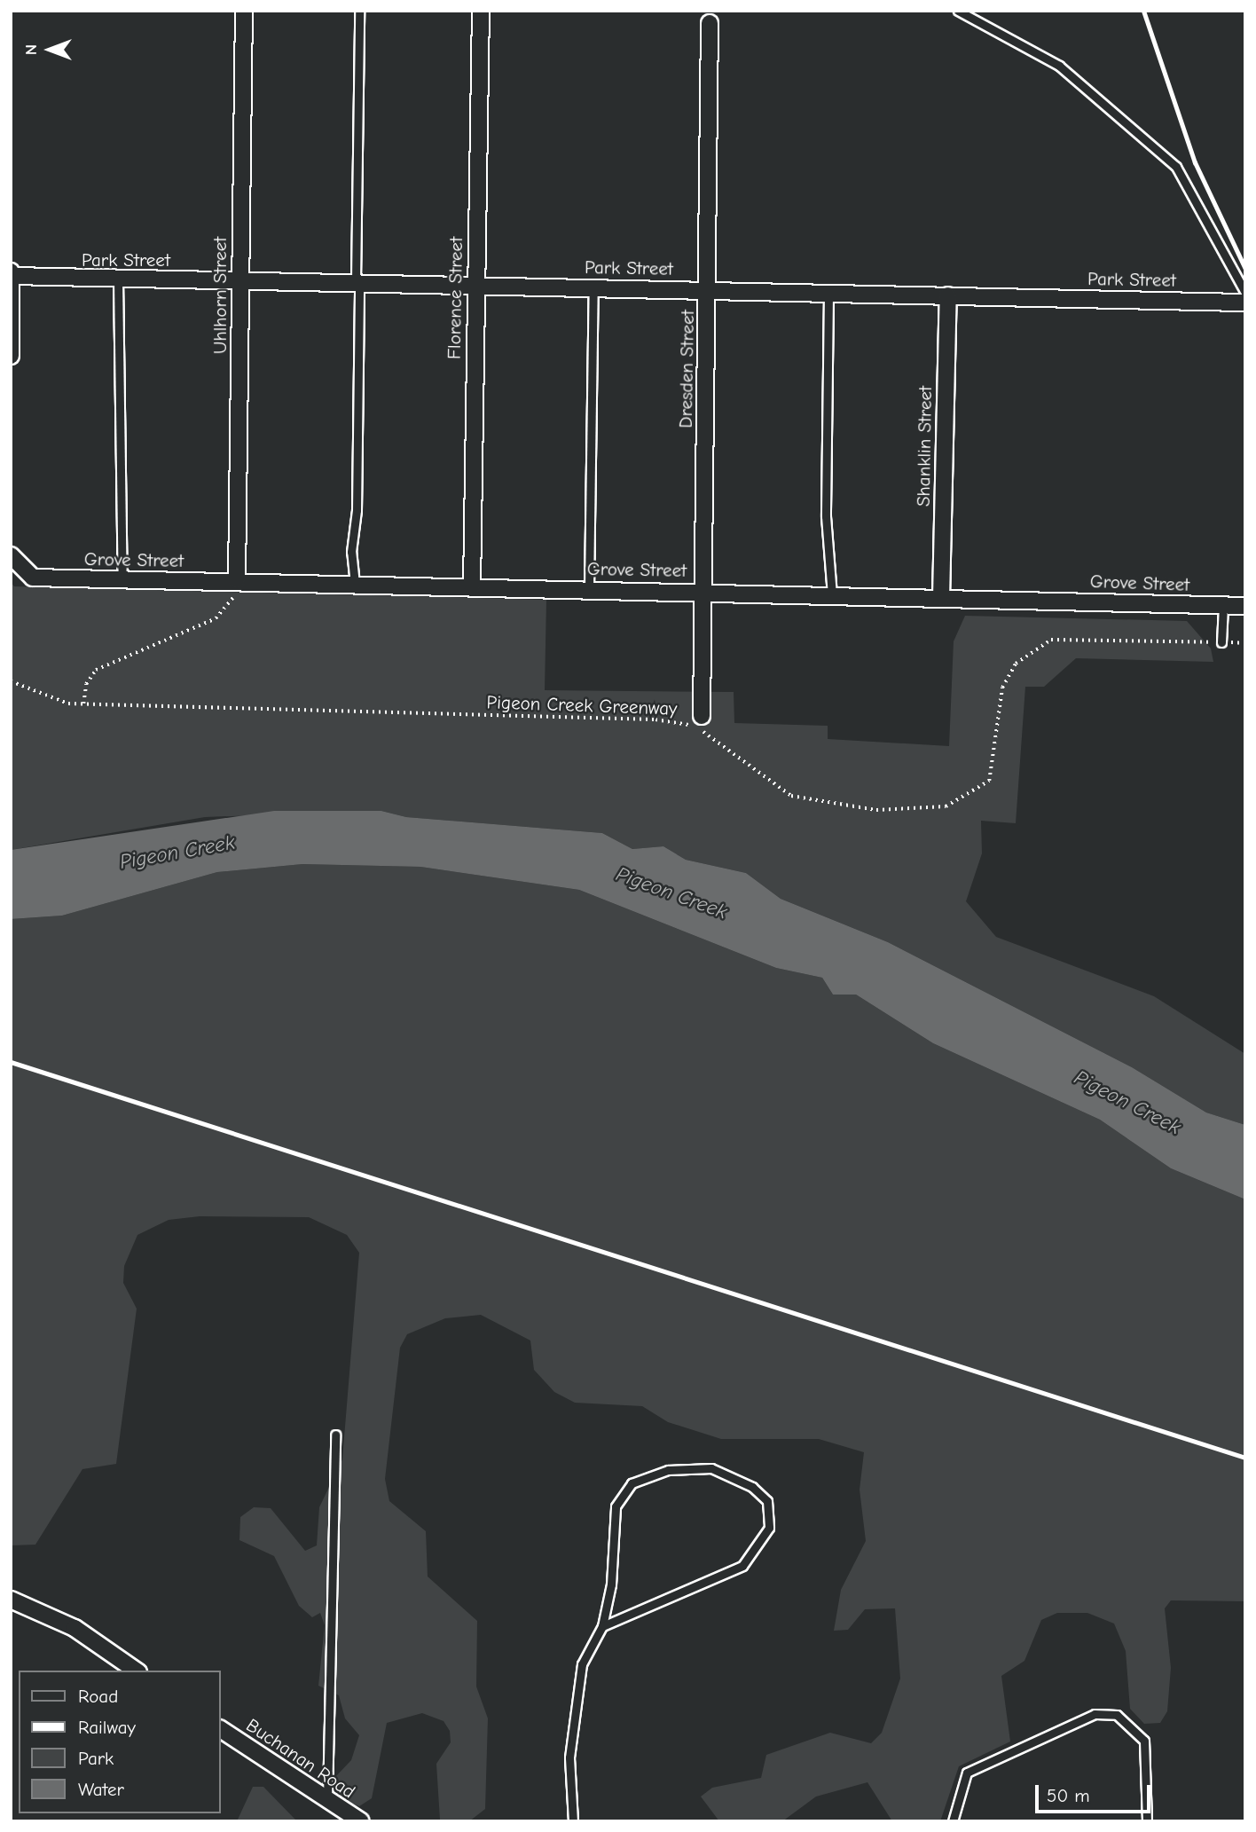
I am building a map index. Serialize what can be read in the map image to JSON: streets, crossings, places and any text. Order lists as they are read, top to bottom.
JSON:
{
  "streets": {
    "street": [
      "Park Street",
      "Uhlhorn Street",
      "Florence Street",
      "Dresden Street",
      "Shanklin Street",
      "Grove Street",
      "Buchanan Road"
    ],
    "path": ["Pigeon Creek Greenway"]
  },
  "crossings": [
    ["Park Street", "Uhlhorn Street"],
    ["Park Street", "Florence Street"],
    ["Park Street", "Dresden Street"],
    ["Park Street", "Shanklin Street"],
    ["Uhlhorn Street", "Grove Street"],
    ["Florence Street", "Grove Street"],
    ["Dresden Street", "Grove Street"],
    ["Shanklin Street", "Grove Street"]
  ],
  "water": ["Pigeon Creek"],
  "legend": [
    "Road",
    "Railway",
    "Park",
    "Water"
  ],
  "scale_bar": "50 m",
  "north": "left"
}
